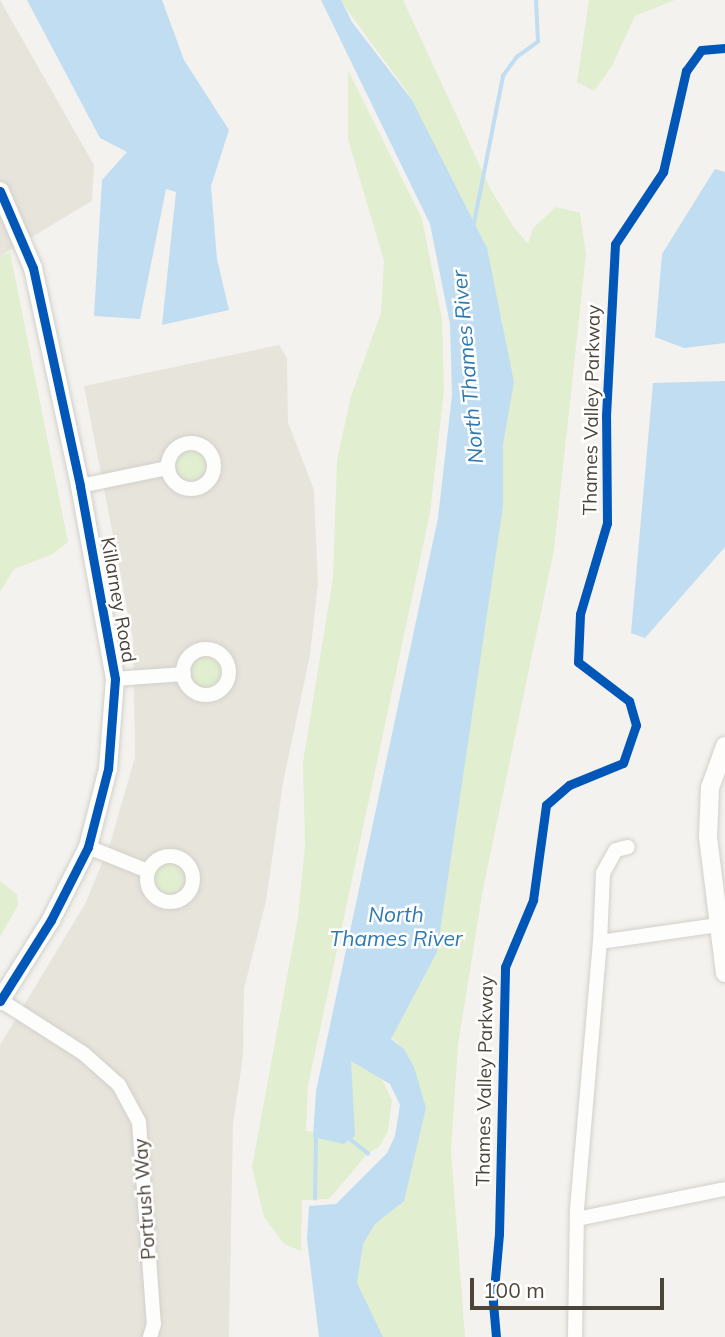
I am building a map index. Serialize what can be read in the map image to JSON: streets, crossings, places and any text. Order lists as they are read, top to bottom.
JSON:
{
  "streets": {
    "street": ["Killarney Road", "Portrush Way"],
    "cycle path": ["Thames Valley Parkway"]
  },
  "crossings": [
    ["Killarney Road", "Portrush Way"]
  ],
  "water": ["North Thames River"],
  "scale_bar": "100 m"
}
